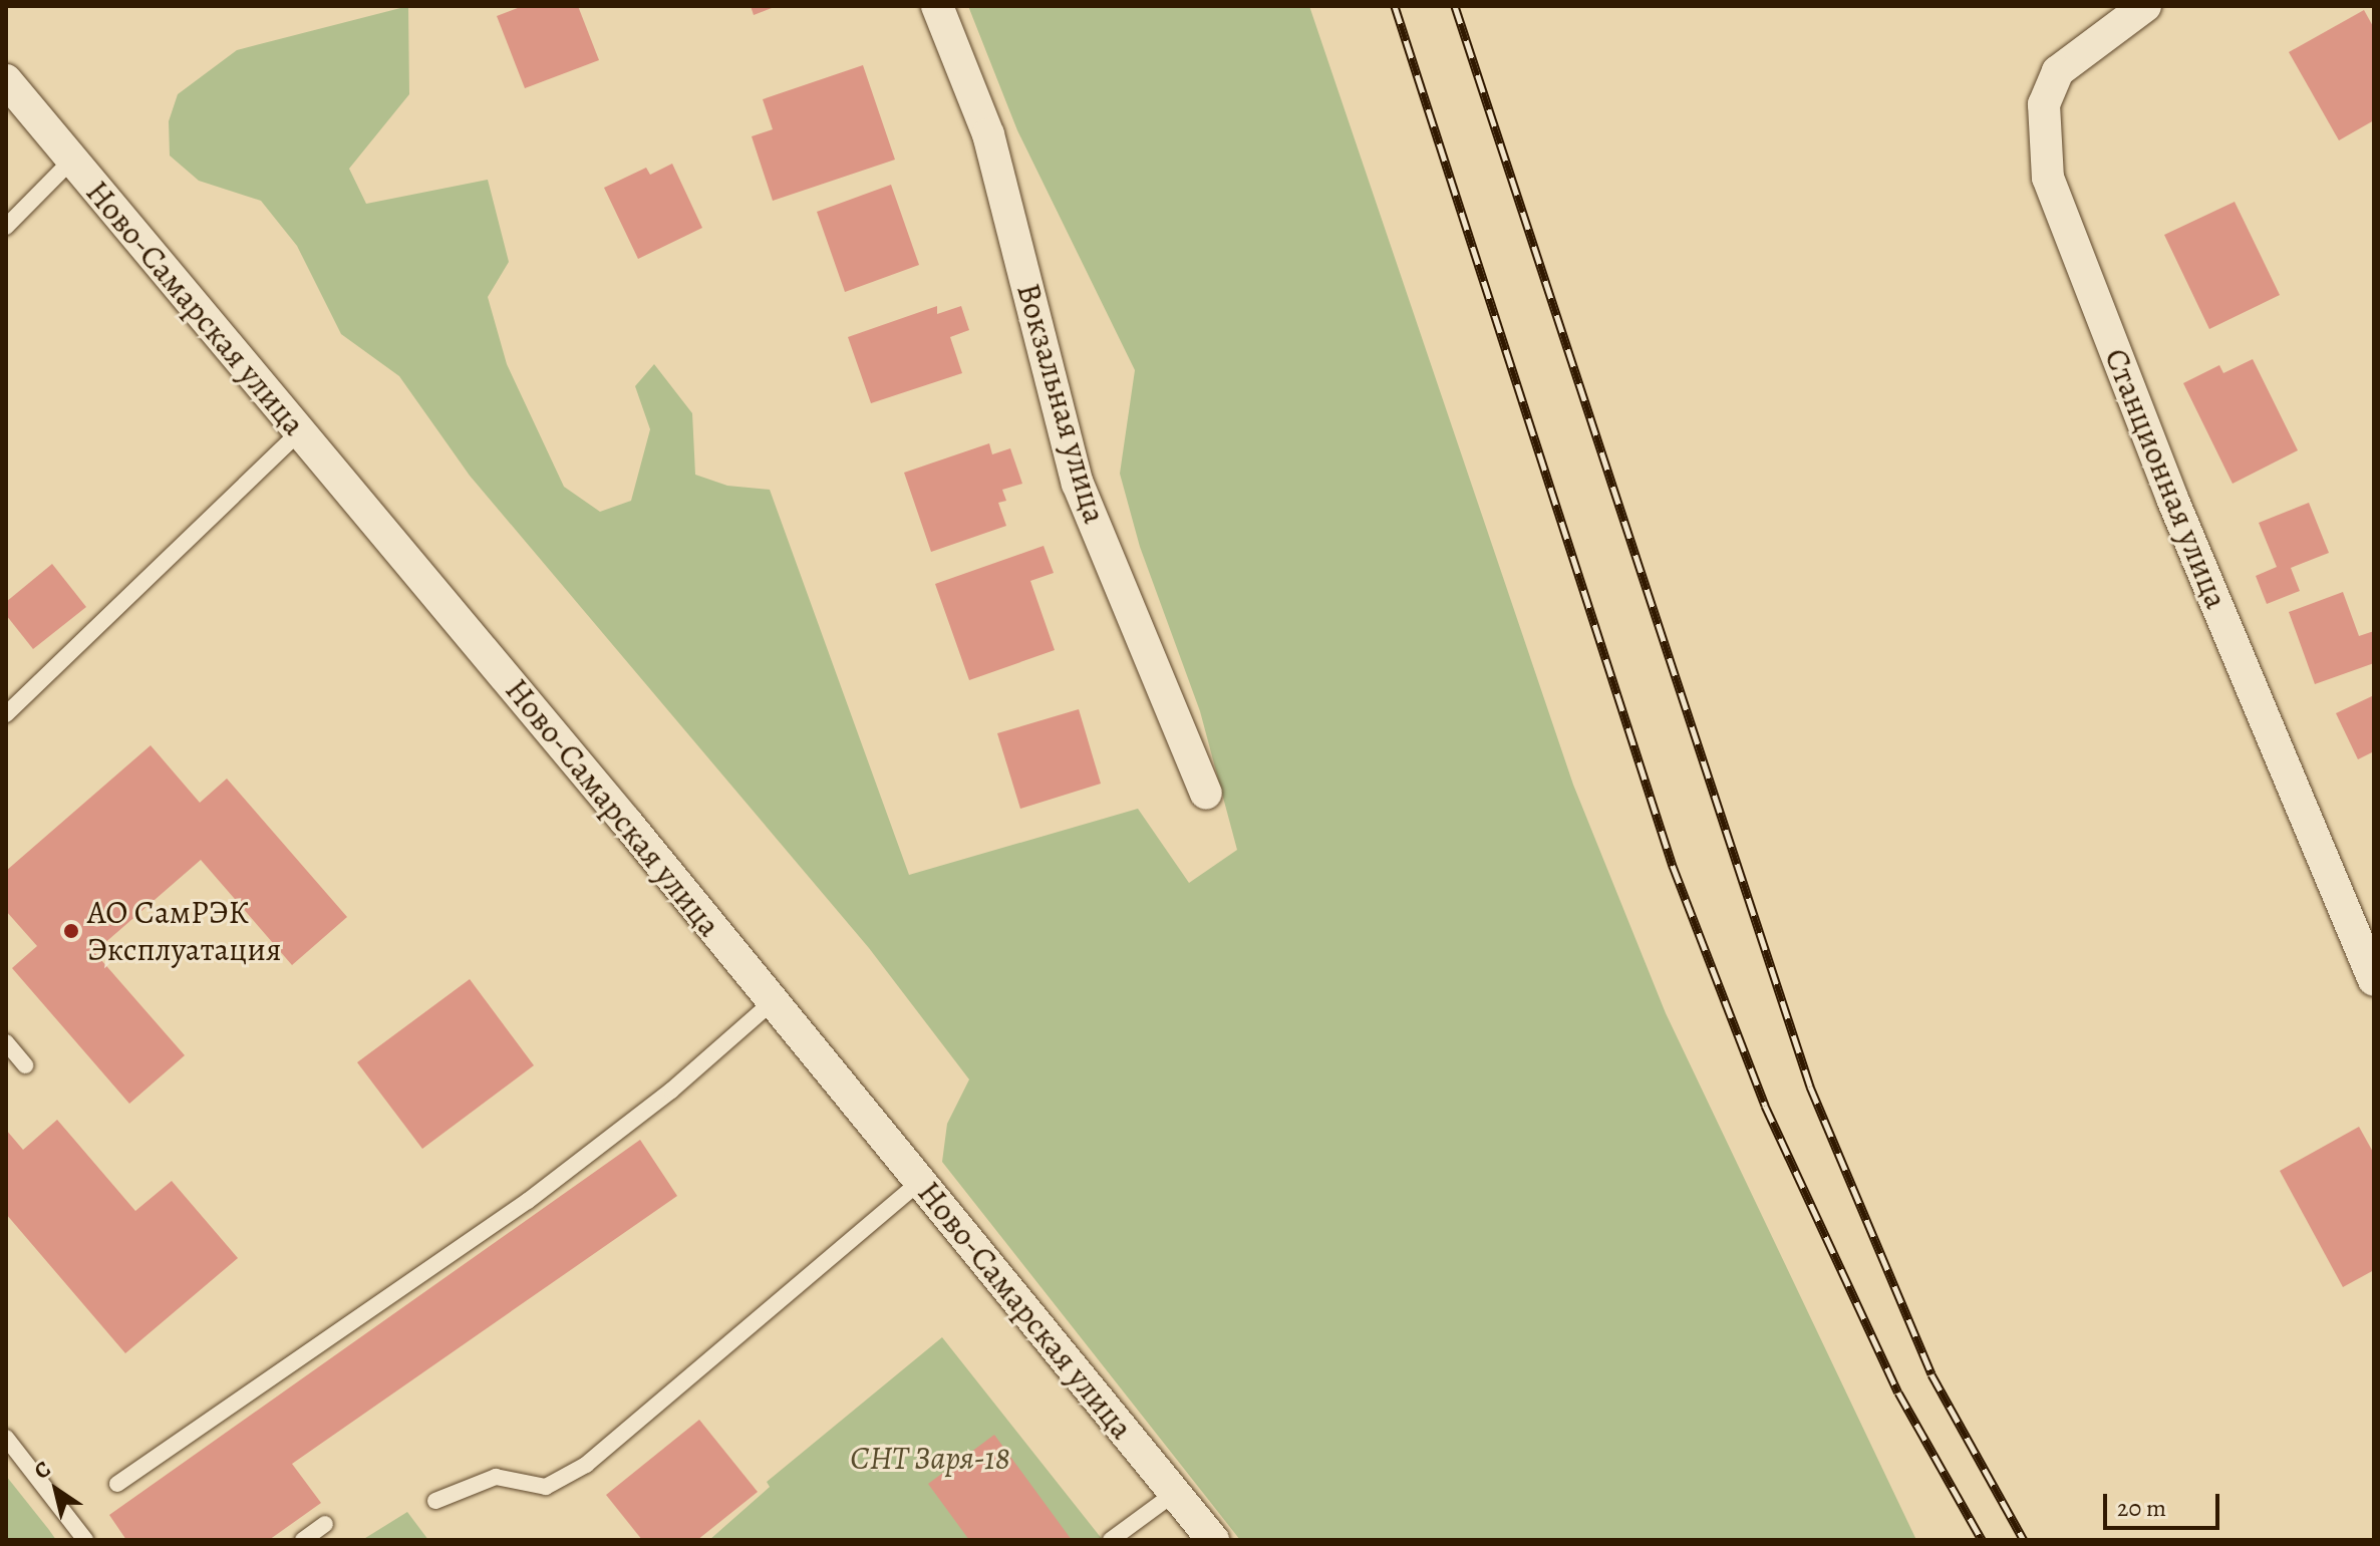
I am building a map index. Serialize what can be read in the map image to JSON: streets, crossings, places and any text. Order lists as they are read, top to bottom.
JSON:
{
  "streets": {
    "street": ["Ново-Самарская улица", "Вокзальная улица", "Станционная улица"]
  },
  "parks": ["СНТ Заря-18"],
  "places": ["АО СамРЭК Эксплуатация"],
  "scale_bar": "20 m",
  "north": "top left"
}
